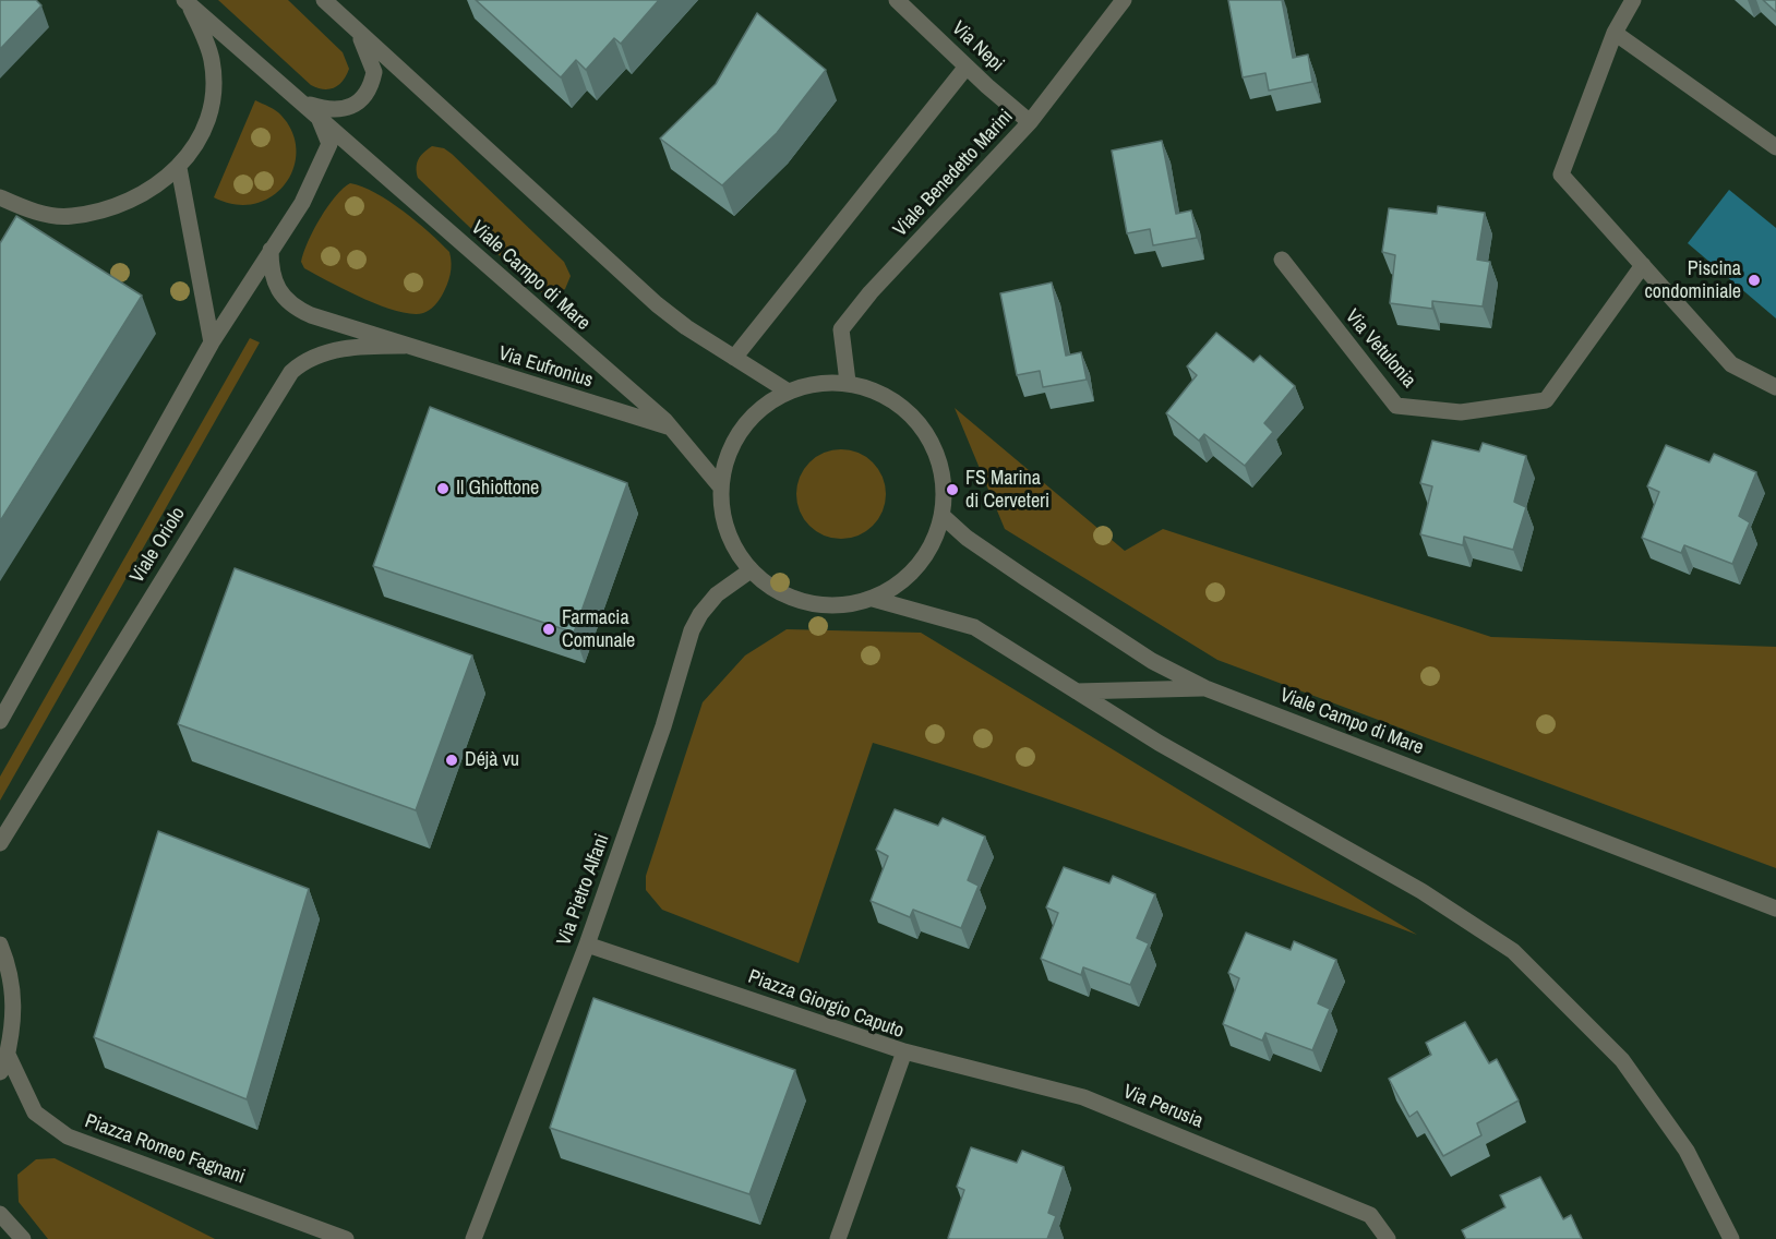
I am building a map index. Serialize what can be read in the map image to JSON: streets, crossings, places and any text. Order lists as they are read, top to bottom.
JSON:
{
  "streets": {
    "street": [
      "Via Nepi",
      "Viale Benedetto Marini",
      "Viale Campo di Mare",
      "Via Vetulonia",
      "Via Eufronius",
      "Viale Oriolo",
      "Via Pietro Alfani",
      "Piazza Giorgio Caputo",
      "Via Perusia",
      "Piazza Romeo Fagnani"
    ]
  },
  "crossings": [
    ["Via Nepi", "Viale Benedetto Marini"],
    ["Viale Benedetto Marini", "Viale Campo di Mare"],
    ["Viale Benedetto Marini", "Via Pietro Alfani"],
    ["Viale Campo di Mare", "Via Eufronius"],
    ["Viale Campo di Mare", "Via Pietro Alfani"],
    ["Via Eufronius", "Viale Oriolo"],
    ["Via Pietro Alfani", "Piazza Giorgio Caputo"],
    ["Piazza Giorgio Caputo", "Via Perusia"]
  ],
  "places": [
    "Piscina condominiale",
    "Il Ghiottone",
    "FS Marina di Cerveteri",
    "Farmacia Comunale",
    "Déjà vu"
  ]
}
